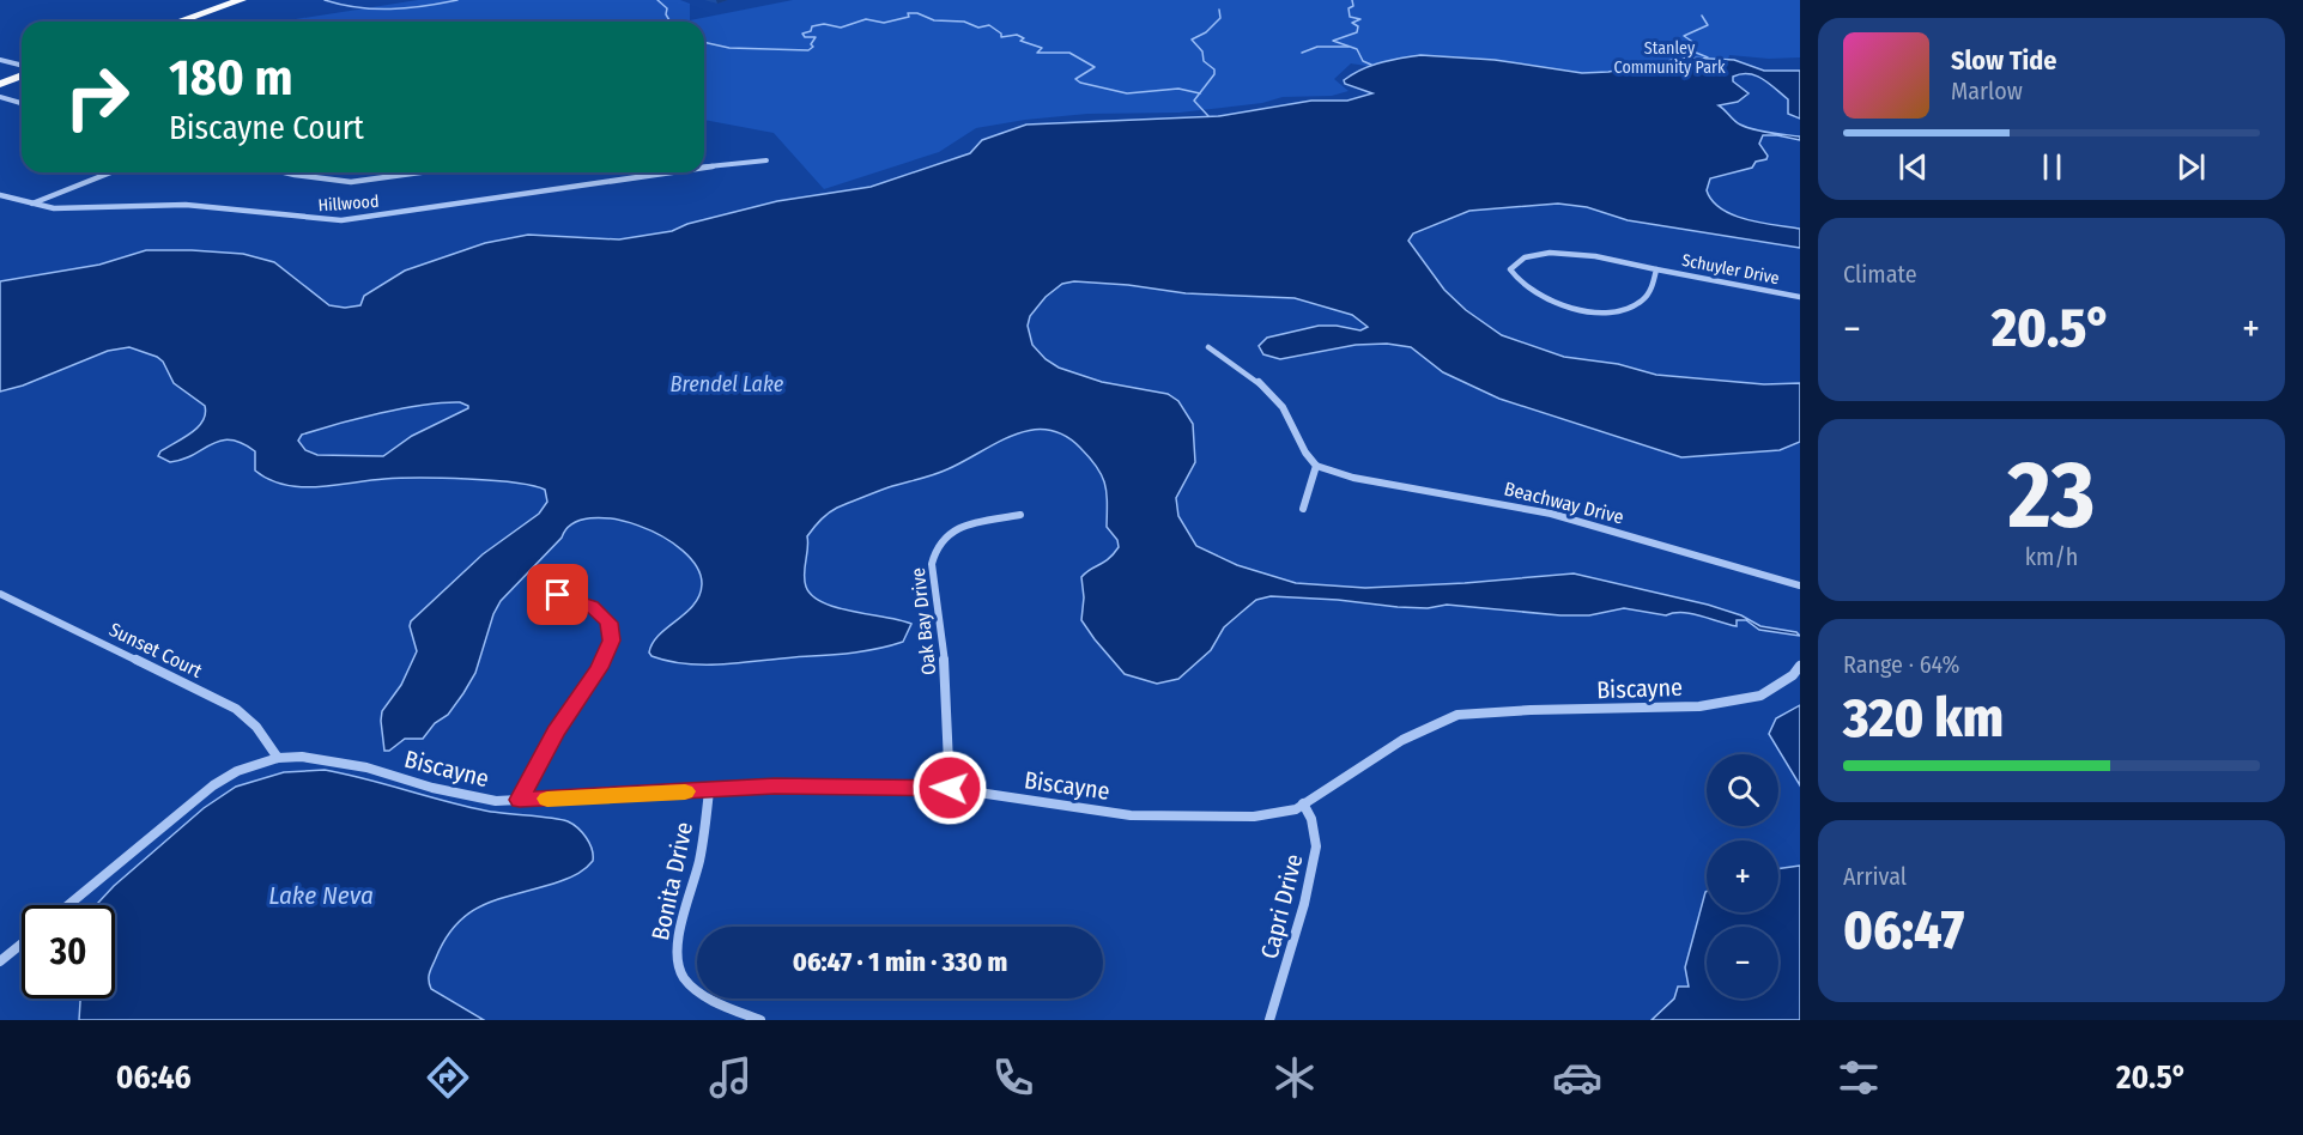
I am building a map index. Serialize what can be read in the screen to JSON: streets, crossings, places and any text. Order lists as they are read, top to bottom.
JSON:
{
  "streets": {
    "street": [
      "Hillwood",
      "Schuyler Drive",
      "Beachway Drive",
      "Oak Bay Drive",
      "Sunset Court",
      "Biscayne",
      "Bonita Drive",
      "Capri Drive"
    ]
  },
  "crossings": [
    ["Oak Bay Drive", "Biscayne"],
    ["Sunset Court", "Biscayne"],
    ["Biscayne", "Bonita Drive"],
    ["Biscayne", "Capri Drive"]
  ],
  "water": ["Brendel Lake", "Lake Neva"],
  "parks": ["Stanley Community Park"],
  "page": {
    "turn": ["180 m", "Biscayne Court"],
    "song": ["Slow Tide", "Marlow"],
    "tile": [
      "Climate",
      ["23", "km/h"],
      ["Range · 64%", "320 km"],
      ["Arrival", "06:47"]
    ],
    "heat": ["−", "20.5°", "+"],
    "map_buttons": ["+", "−"],
    "limit": "30",
    "trip": "06:47 · 1 min · 330 m",
    "tabs": ["06:46", "20.5°"]
  }
}
